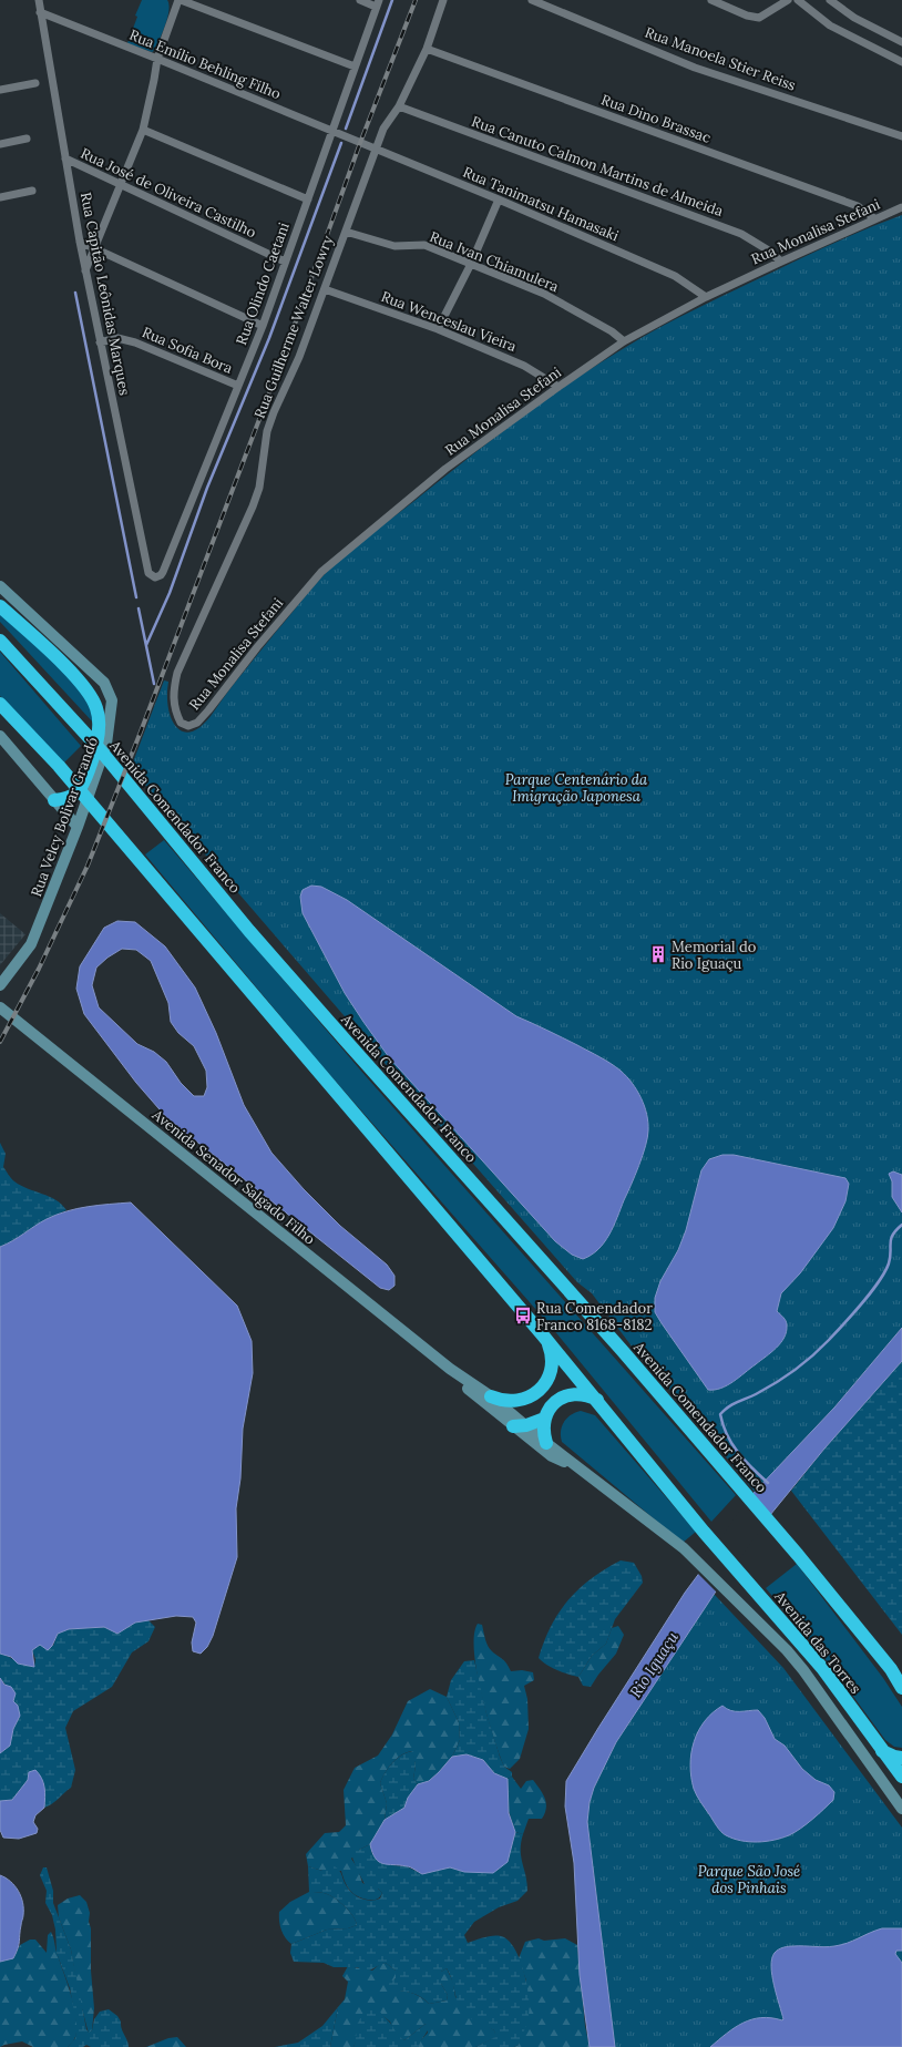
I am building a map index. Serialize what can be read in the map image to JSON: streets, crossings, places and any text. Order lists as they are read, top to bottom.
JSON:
{
  "streets": {
    "highway": ["Avenida Comendador Franco", "Avenida das Torres"],
    "main road": ["Rua Velcy Bolivar Grandó", "Avenida Senador Salgado Filho"],
    "street": [
      "Rua Manoela Stier Reiss",
      "Rua Emílio Behling Filho",
      "Rua Dino Brassac",
      "Rua Canuto Calmon Martins de Almeida",
      "Rua José de Oliveira Castilho",
      "Rua Tanimatsu Hamasaki",
      "Rua Monalisa Stefani",
      "Rua Ivan Chiamulera",
      "Rua Olindo Caetani",
      "Rua Capitão Leônidas Marques",
      "Rua Wenceslau Vieira",
      "Rua Guilherme Walter Lowry",
      "Rua Sofia Bora"
    ]
  },
  "crossings": [
    ["Rua Emílio Behling Filho", "Rua Tanimatsu Hamasaki"],
    ["Rua Emílio Behling Filho", "Rua Olindo Caetani"],
    ["Rua Emílio Behling Filho", "Rua Capitão Leônidas Marques"],
    ["Rua Dino Brassac", "Rua Monalisa Stefani"],
    ["Rua Dino Brassac", "Rua Guilherme Walter Lowry"],
    ["Rua Canuto Calmon Martins de Almeida", "Rua Monalisa Stefani"],
    ["Rua Canuto Calmon Martins de Almeida", "Rua Guilherme Walter Lowry"],
    ["Rua José de Oliveira Castilho", "Rua Olindo Caetani"],
    ["Rua José de Oliveira Castilho", "Rua Capitão Leônidas Marques"],
    ["Rua Tanimatsu Hamasaki", "Rua Monalisa Stefani"],
    ["Rua Tanimatsu Hamasaki", "Rua Guilherme Walter Lowry"],
    ["Rua Monalisa Stefani", "Rua Ivan Chiamulera"],
    ["Rua Monalisa Stefani", "Rua Wenceslau Vieira"],
    ["Rua Monalisa Stefani", "Rua Guilherme Walter Lowry"],
    ["Rua Ivan Chiamulera", "Rua Guilherme Walter Lowry"],
    ["Rua Olindo Caetani", "Rua Capitão Leônidas Marques"],
    ["Rua Olindo Caetani", "Rua Sofia Bora"],
    ["Rua Capitão Leônidas Marques", "Rua Sofia Bora"],
    ["Rua Wenceslau Vieira", "Rua Guilherme Walter Lowry"]
  ],
  "water": ["Rio Iguaçu"],
  "parks": ["Parque Centenário da Imigração Japonesa", "Parque São José dos Pinhais"],
  "places": {
    "building": ["Memorial do Rio Iguaçu"],
    "bus stop": ["Rua Comendador Franco 8168-8182"]
  }
}
